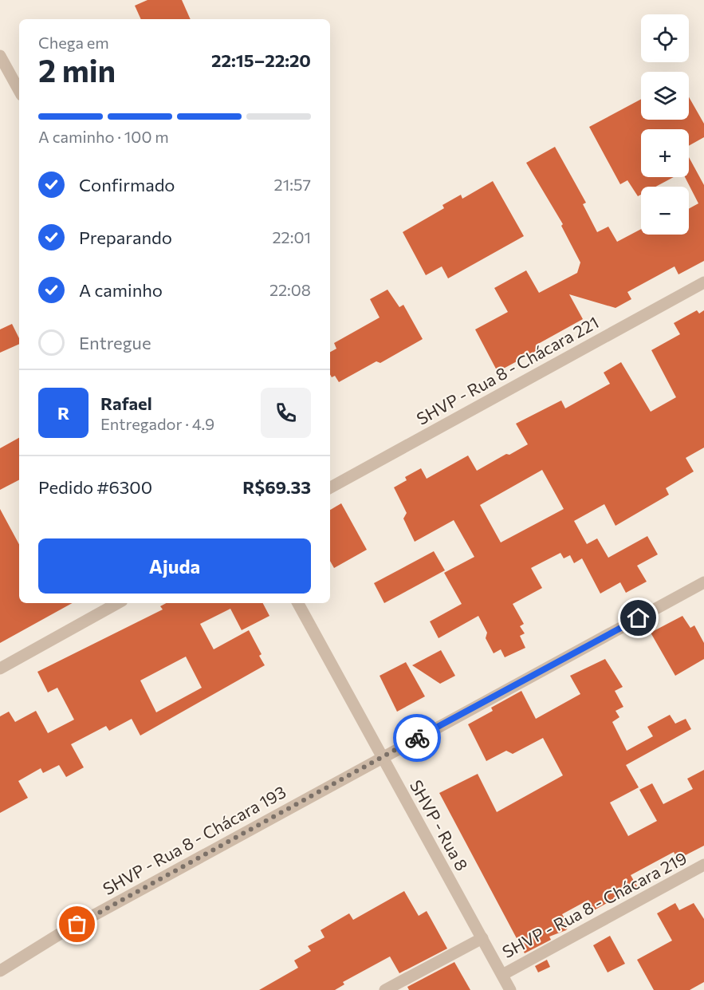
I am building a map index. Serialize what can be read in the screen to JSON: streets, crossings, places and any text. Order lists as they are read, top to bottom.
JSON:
{
  "streets": {
    "street": [
      "SHVP - Rua 8 - Chácara 221",
      "SHVP - Rua 8",
      "SHVP - Rua 8 - Chácara 193",
      "SHVP - Rua 8 - Chácara 219"
    ]
  },
  "crossings": [
    ["SHVP - Rua 8", "SHVP - Rua 8 - Chácara 193"],
    ["SHVP - Rua 8", "SHVP - Rua 8 - Chácara 219"]
  ],
  "page": {
    "map_buttons": ["+", "−"],
    "heading": ["2 min", "Chega em", "22:15–22:20"],
    "panel": [
      "Rafael",
      "Entregador · 4.9",
      "Pedido #6300",
      "R$69.33"
    ],
    "bar": "A caminho · 100 m",
    "list": [
      ["Confirmado", "21:57"],
      ["Preparando", "22:01"],
      ["A caminho", "22:08"],
      "Entregue"
    ],
    "round": "R",
    "buttons": "Ajuda"
  }
}
